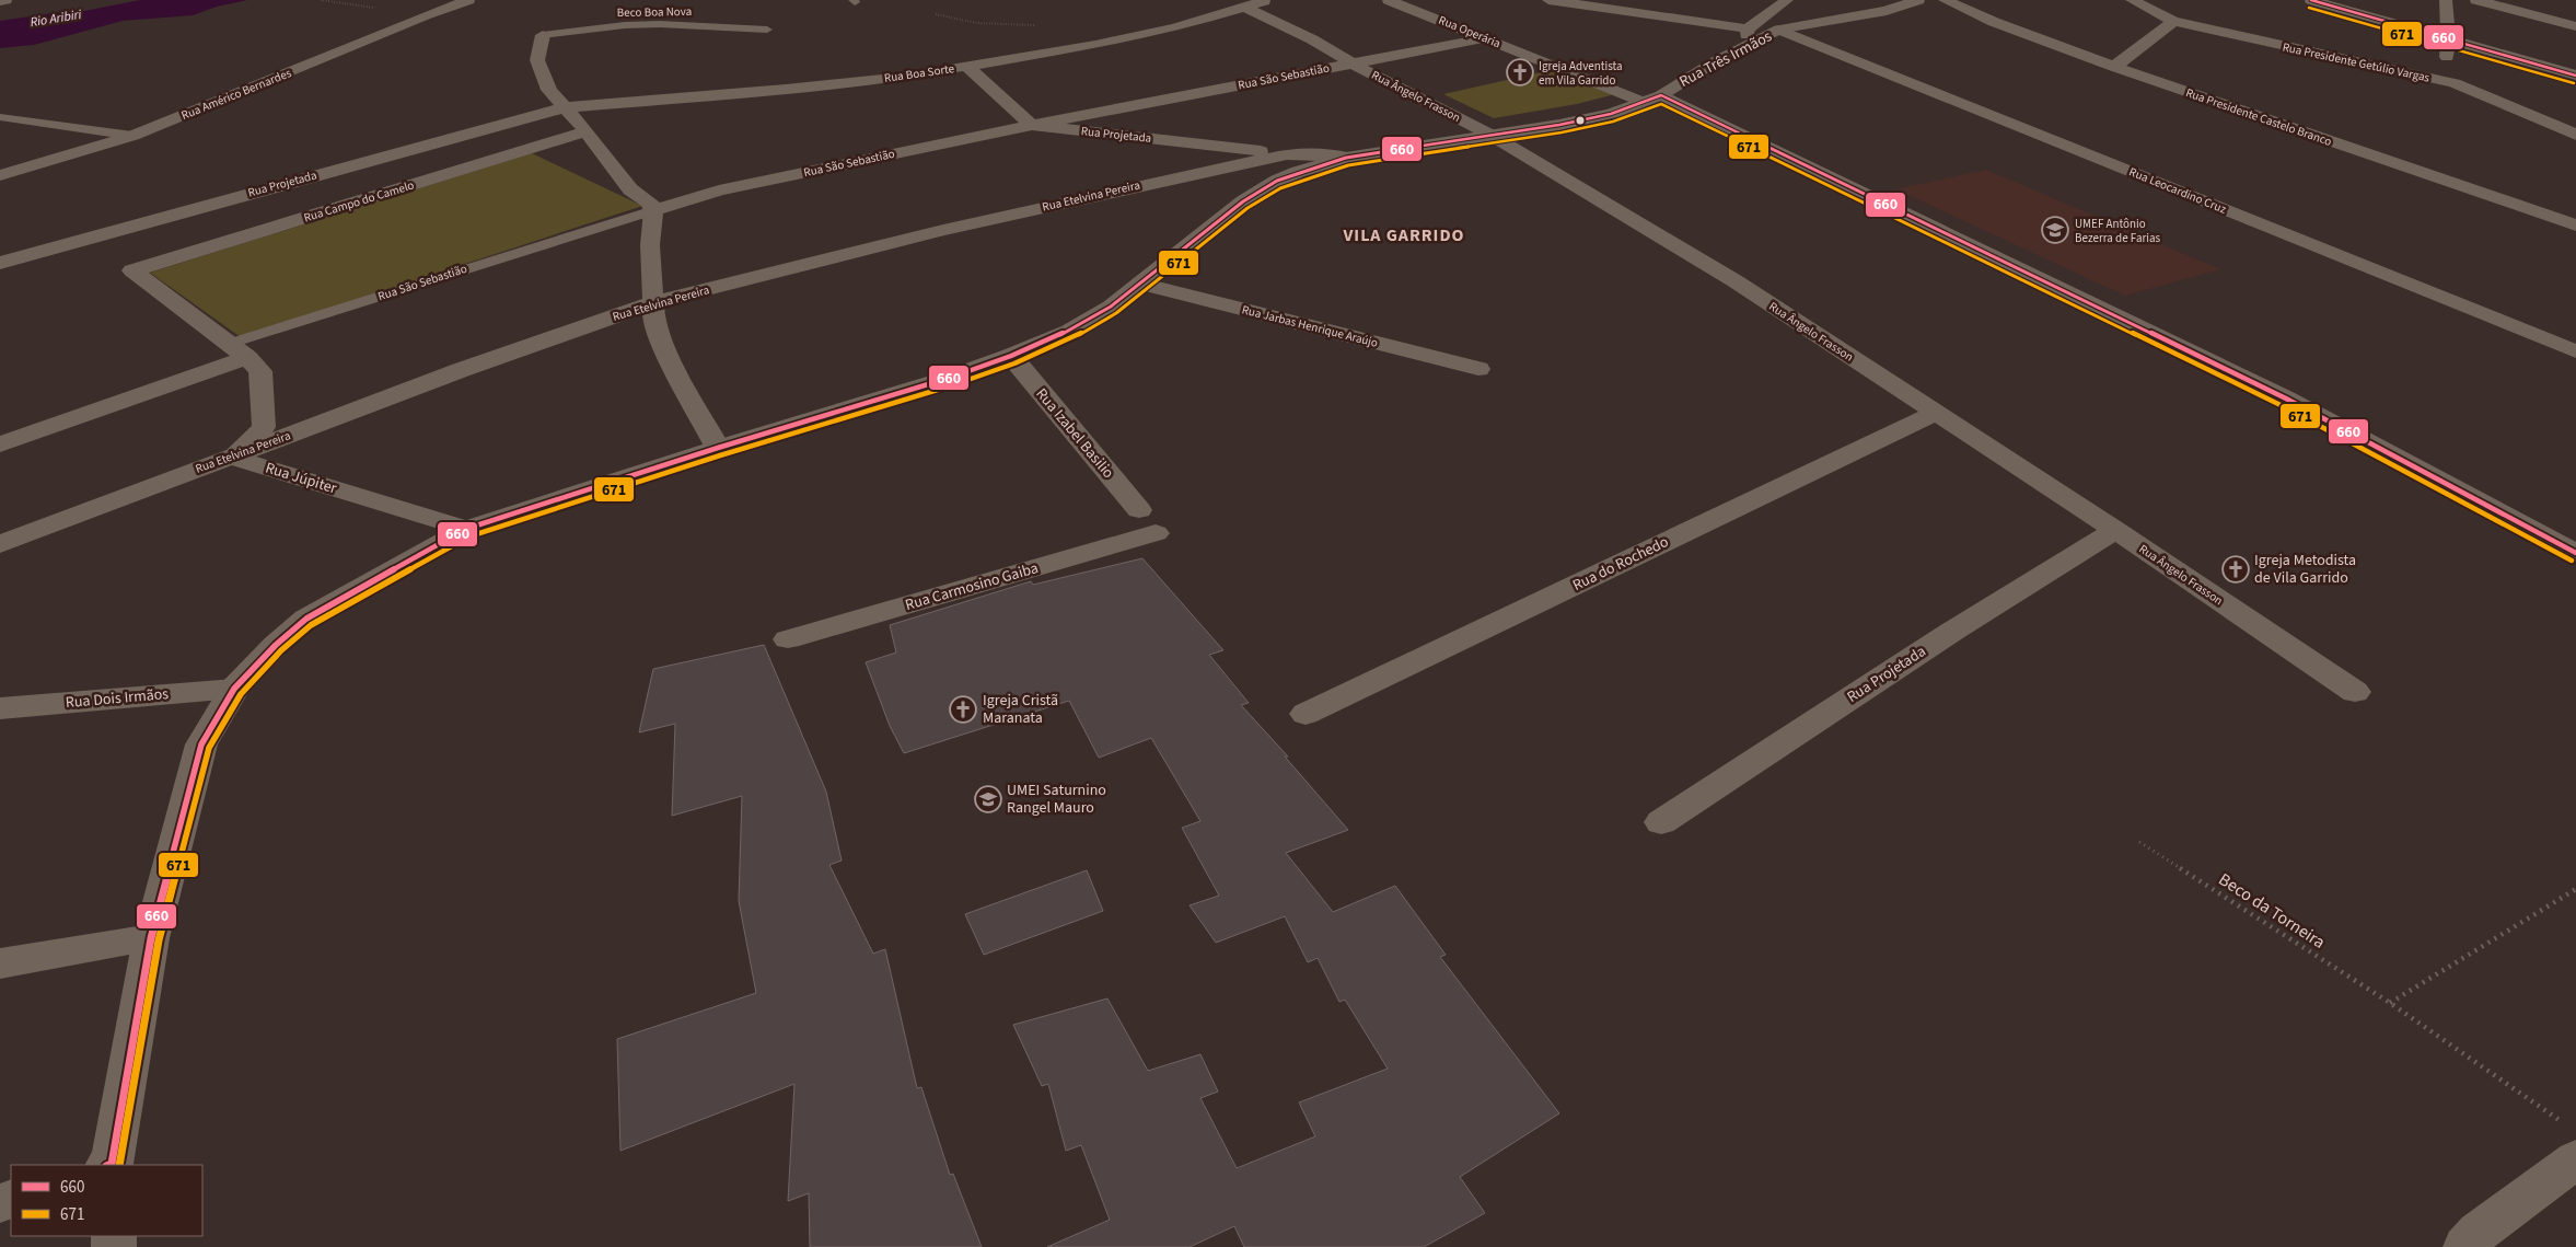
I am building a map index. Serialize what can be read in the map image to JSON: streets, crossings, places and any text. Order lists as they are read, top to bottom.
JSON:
{
  "streets": {
    "street": [
      "Rua Operária",
      "Rua Três Irmãos",
      "Rua Presidente Getúlio Vargas",
      "Rua Boa Sorte",
      "Rua São Sebastião",
      "Rua Américo Bernardes",
      "Rua Ângelo Frasson",
      "Rua Presidente Castelo Branco",
      "Rua Projetada",
      "Rua Leocardino Cruz",
      "Rua Etelvina Pereira",
      "Rua Campo do Camelo",
      "Rua Jarbas Henrique Araújo",
      "Rua Izabel Basilio",
      "Rua Júpiter",
      "Rua do Rochedo",
      "Rua Carmosino Gaiba",
      "Rua Dois Irmãos"
    ],
    "lane": ["Beco Boa Nova"],
    "path": ["Beco da Torneira"]
  },
  "crossings": [
    ["Rua Operária", "Rua Três Irmãos"],
    ["Rua Operária", "Rua São Sebastião"],
    ["Rua Três Irmãos", "Rua Ângelo Frasson"],
    ["Rua Três Irmãos", "Rua Leocardino Cruz"],
    ["Rua Três Irmãos", "Rua Etelvina Pereira"],
    ["Rua Três Irmãos", "Rua Jarbas Henrique Araújo"],
    ["Rua Três Irmãos", "Rua Izabel Basilio"],
    ["Rua Três Irmãos", "Rua Júpiter"],
    ["Rua Três Irmãos", "Rua Dois Irmãos"],
    ["Rua Boa Sorte", "Rua Ângelo Frasson"],
    ["Rua Boa Sorte", "Rua Projetada"],
    ["Rua São Sebastião", "Rua Ângelo Frasson"],
    ["Rua São Sebastião", "Rua Projetada"],
    ["Rua São Sebastião", "Rua Campo do Camelo"],
    ["Rua Ângelo Frasson", "Rua Projetada"],
    ["Rua Ângelo Frasson", "Rua do Rochedo"],
    ["Rua Projetada", "Rua Etelvina Pereira"],
    ["Rua Etelvina Pereira", "Rua Júpiter"],
    ["Rua Izabel Basilio", "Rua Carmosino Gaiba"]
  ],
  "districts": ["VILA GARRIDO"],
  "water": ["Rio Aribiri"],
  "places": {
    "church": ["Igreja Adventista em Vila Garrido", "Igreja Metodista de Vila Garrido", "Igreja Cristã Maranata"],
    "school or university": ["UMEF Antônio Bezerra de Farias", "UMEI Saturnino Rangel Mauro"]
  },
  "lines": ["transit line 660", "transit line 671"],
  "legend": ["660", "671"]
}
